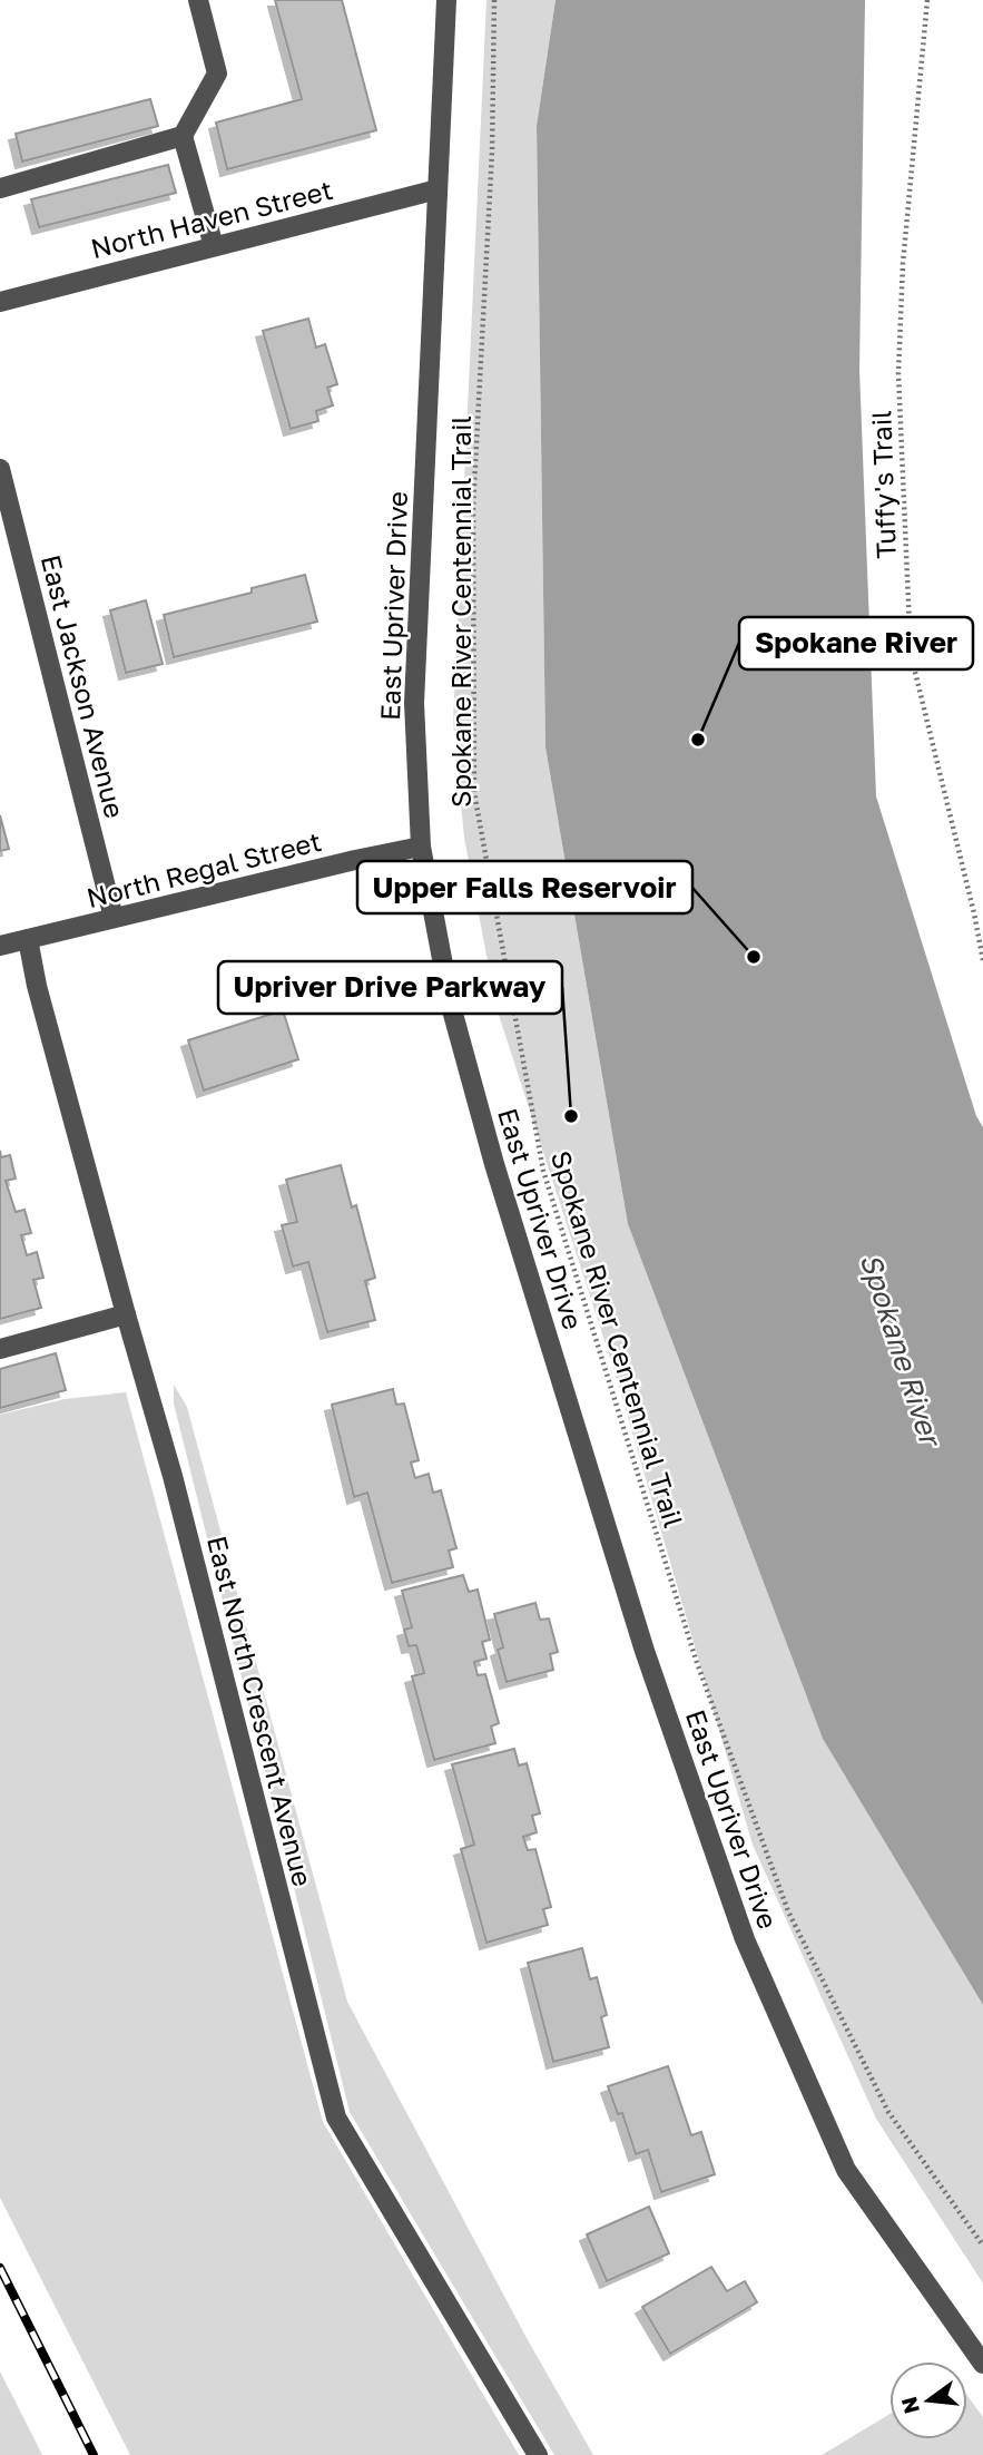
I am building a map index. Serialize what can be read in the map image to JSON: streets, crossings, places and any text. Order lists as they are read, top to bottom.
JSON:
{
  "streets": {
    "street": [
      "North Haven Street",
      "East Upriver Drive",
      "East Jackson Avenue",
      "North Regal Street",
      "East North Crescent Avenue"
    ],
    "path": ["Tuffy's Trail", "Spokane River Centennial Trail"]
  },
  "crossings": [
    ["North Haven Street", "East Upriver Drive"],
    ["East Upriver Drive", "North Regal Street"],
    ["East Jackson Avenue", "North Regal Street"],
    ["North Regal Street", "East North Crescent Avenue"]
  ],
  "water": ["Spokane River"],
  "places": ["Spokane River", "Upper Falls Reservoir", "Upriver Drive Parkway"],
  "north": "left"
}
